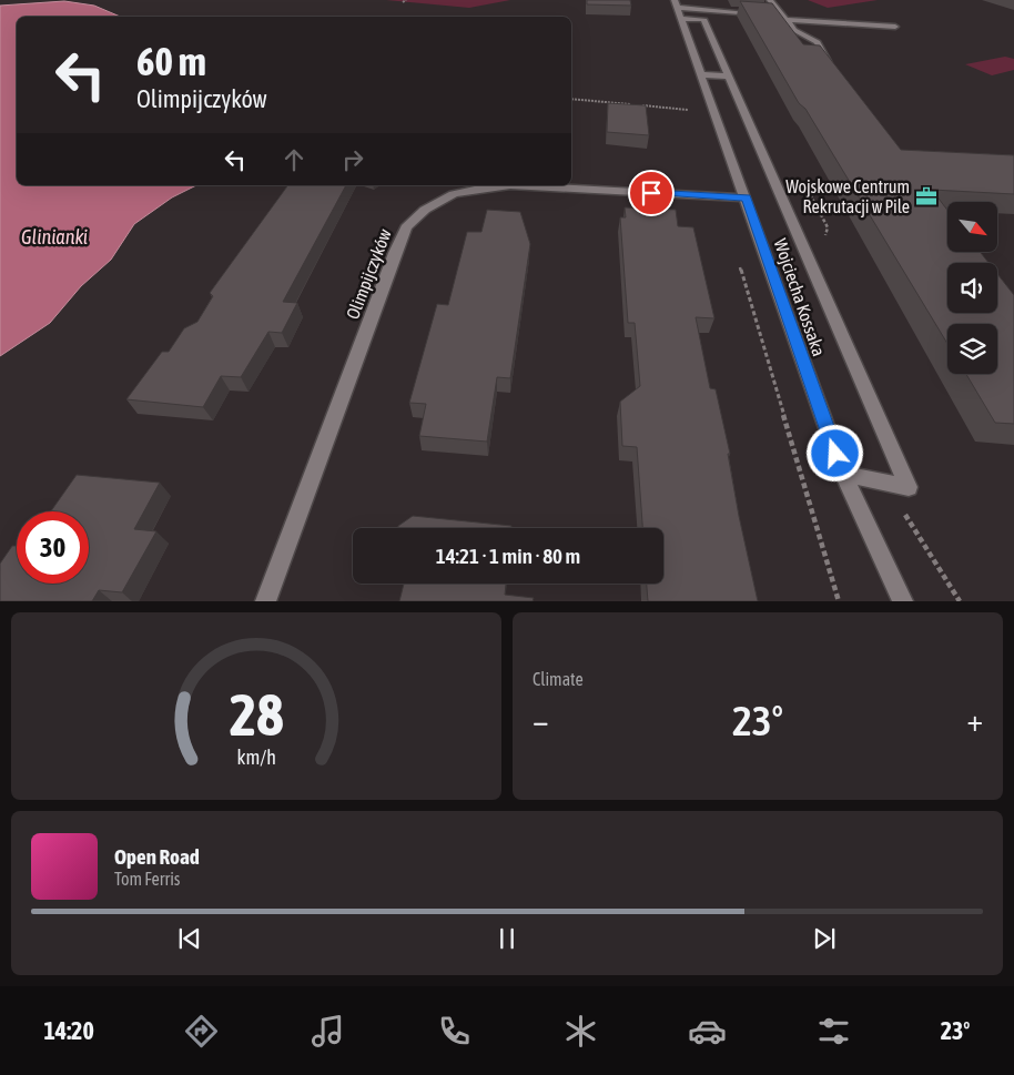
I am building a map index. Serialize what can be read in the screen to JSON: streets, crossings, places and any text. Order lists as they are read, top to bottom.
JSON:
{
  "streets": {
    "street": ["Olimpijczyków", "Wojciecha Kossaka"]
  },
  "crossings": [
    ["Olimpijczyków", "Wojciecha Kossaka"]
  ],
  "water": ["Glinianki"],
  "places": {
    "office": ["Wojskowe Centrum Rekrutacji w Pile"]
  },
  "north": "bottom right",
  "page": {
    "turn": ["60 m", "Olimpijczyków"],
    "limit": "30",
    "trip": "14:21 · 1 min · 80 m",
    "tile": "Climate",
    "heat": ["−", "23°", "+"],
    "song": ["Open Road", "Tom Ferris"],
    "tabs": ["14:20", "23°"],
    "gauge": ["28", "km/h"]
  }
}
